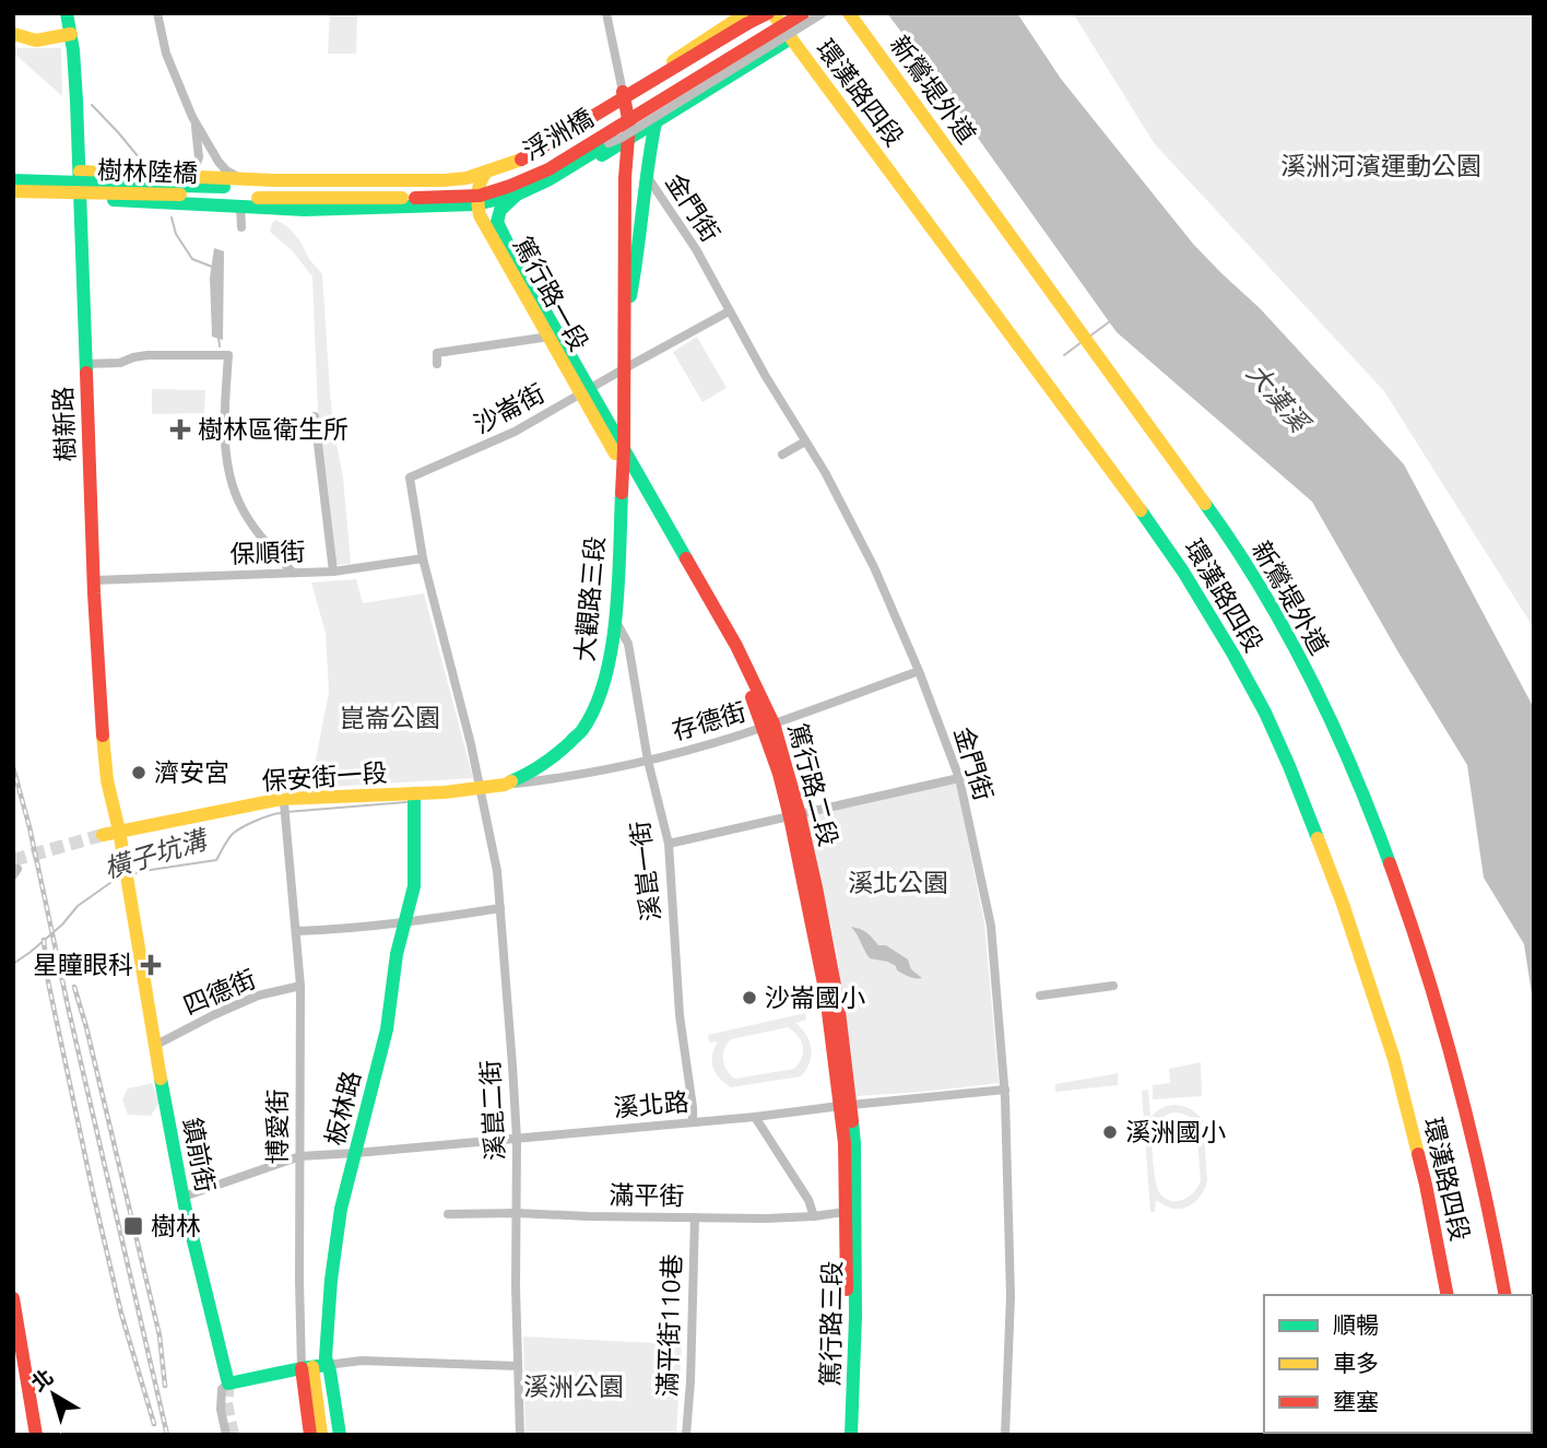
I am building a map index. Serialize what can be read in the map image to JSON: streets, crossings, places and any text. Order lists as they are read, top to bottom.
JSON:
{
  "streets": {
    "street": [
      "新鶯堤外道",
      "環漢路四段",
      "浮洲橋",
      "樹林陸橋",
      "金門街",
      "篤行路一段",
      "沙崙街",
      "樹新路",
      "保順街",
      "大觀路三段",
      "存德街",
      "保安街一段",
      "篤行路二段",
      "溪崑一街",
      "四德街",
      "溪北路",
      "板林路",
      "溪崑二街",
      "博愛街",
      "鎮前街",
      "滿平街",
      "篤行路三段",
      "滿平街110巷"
    ]
  },
  "crossings": [
    ["浮洲橋", "樹林陸橋"],
    ["金門街", "沙崙街"],
    ["金門街", "大觀路三段"],
    ["金門街", "存德街"],
    ["金門街", "溪北路"],
    ["篤行路一段", "沙崙街"],
    ["篤行路一段", "大觀路三段"],
    ["篤行路一段", "篤行路二段"],
    ["沙崙街", "大觀路三段"],
    ["沙崙街", "溪崑二街"],
    ["樹新路", "保順街"],
    ["樹新路", "保安街一段"],
    ["樹新路", "鎮前街"],
    ["大觀路三段", "存德街"],
    ["大觀路三段", "保安街一段"],
    ["大觀路三段", "篤行路二段"],
    ["大觀路三段", "溪崑一街"],
    ["大觀路三段", "板林路"],
    ["大觀路三段", "溪崑二街"],
    ["存德街", "篤行路二段"],
    ["存德街", "溪崑一街"],
    ["保安街一段", "板林路"],
    ["保安街一段", "博愛街"],
    ["保安街一段", "鎮前街"],
    ["篤行路二段", "溪北路"],
    ["篤行路二段", "滿平街"],
    ["篤行路二段", "篤行路三段"],
    ["溪崑一街", "溪北路"],
    ["四德街", "博愛街"],
    ["四德街", "鎮前街"],
    ["溪北路", "板林路"],
    ["溪北路", "溪崑二街"],
    ["溪北路", "博愛街"],
    ["溪北路", "鎮前街"],
    ["板林路", "博愛街"],
    ["溪崑二街", "滿平街"],
    ["滿平街", "篤行路三段"],
    ["滿平街", "滿平街110巷"]
  ],
  "water": ["大漢溪", "橫子坑溝"],
  "parks": [
    "溪洲河濱運動公園",
    "崑崙公園",
    "溪北公園",
    "溪洲公園"
  ],
  "places": {
    "health": ["樹林區衛生所", "星瞳眼科"],
    "other": ["濟安宮", "沙崙國小", "溪洲國小"],
    "transit": ["樹林"]
  },
  "legend": ["順暢", "車多", "壅塞"],
  "north": "top left"
}
